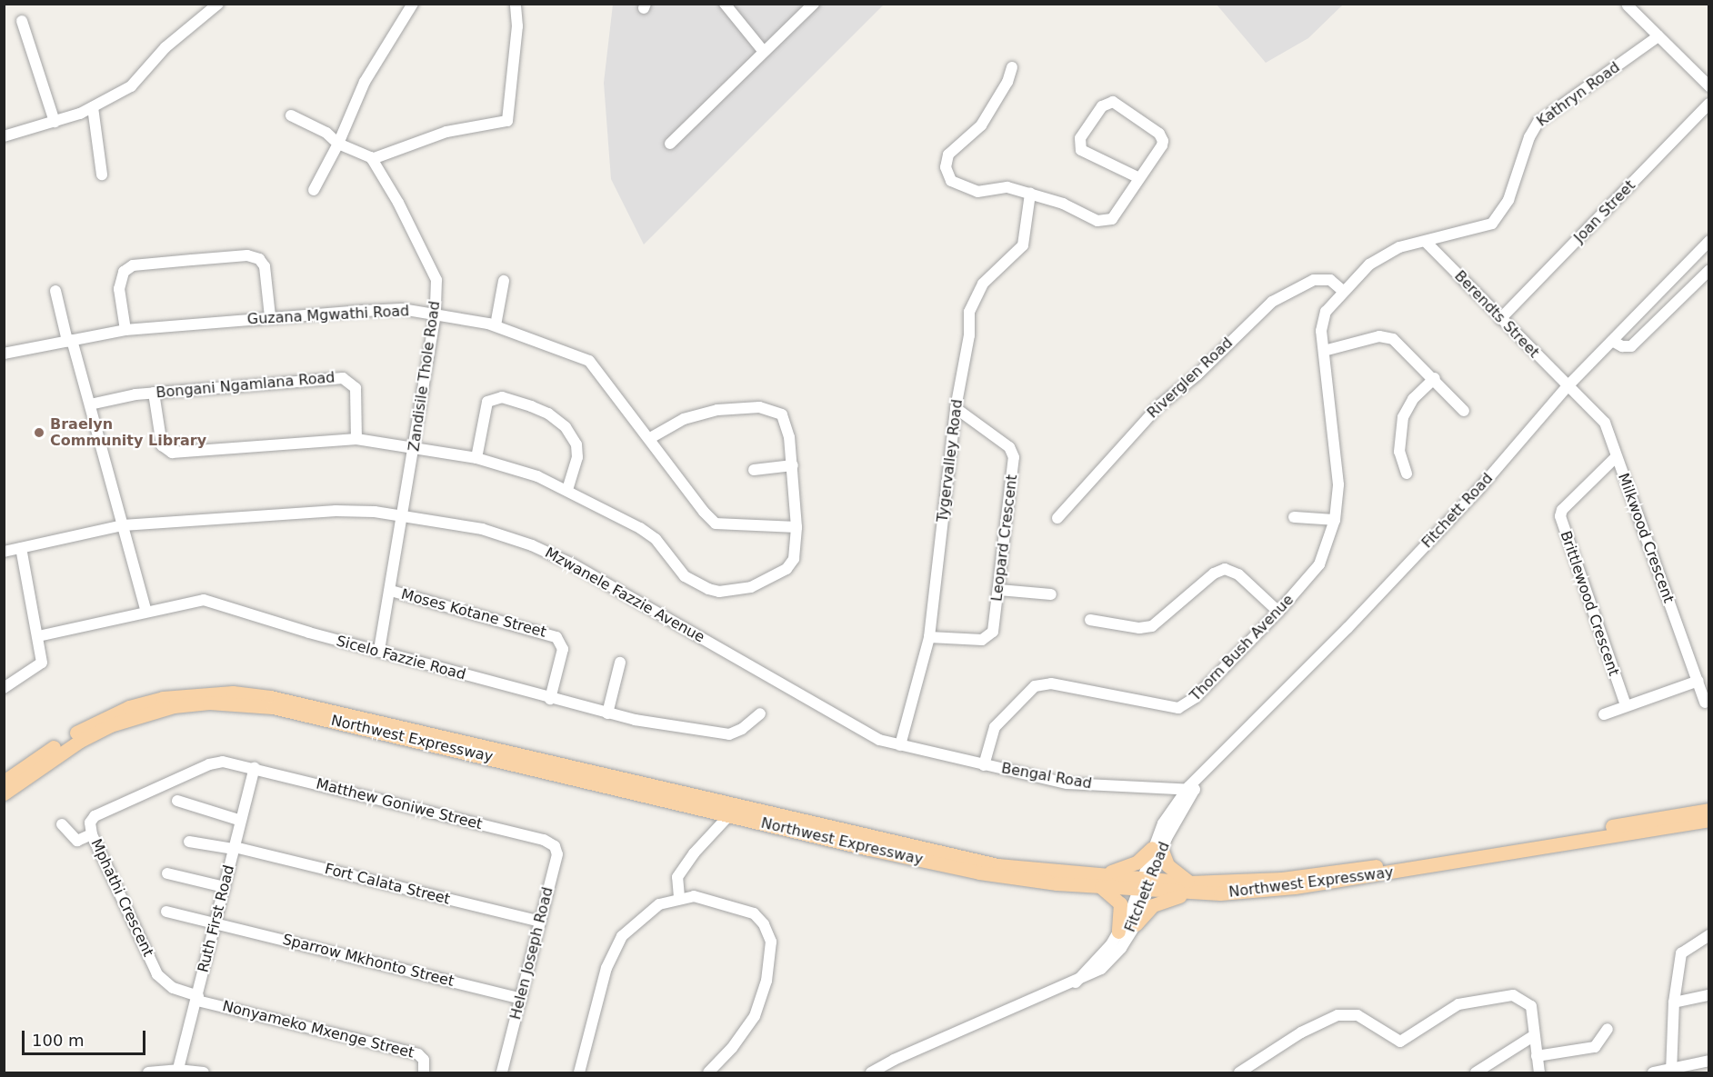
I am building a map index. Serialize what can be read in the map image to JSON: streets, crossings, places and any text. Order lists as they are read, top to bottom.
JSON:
{
  "streets": {
    "main road": ["Northwest Expressway"],
    "street": [
      "Kathryn Road",
      "Joan Street",
      "Berendts Street",
      "Guzana Mgwathi Road",
      "Zandisile Thole Road",
      "Riverglen Road",
      "Bongani Ngamlana Road",
      "Tygervalley Road",
      "Fitchett Road",
      "Leopard Crescent",
      "Milkwood Crescent",
      "Mzwanele Fazzie Avenue",
      "Brittlewood Crescent",
      "Moses Kotane Street",
      "Thorn Bush Avenue",
      "Sicelo Fazzie Road",
      "Bengal Road",
      "Matthew Goniwe Street",
      "Fort Calata Street",
      "Mphathi Crescent",
      "Ruth First Road",
      "Helen Joseph Road",
      "Sparrow Mkhonto Street",
      "Nonyameko Mxenge Street"
    ]
  },
  "crossings": [
    ["Kathryn Road", "Berendts Street"],
    ["Kathryn Road", "Riverglen Road"],
    ["Kathryn Road", "Thorn Bush Avenue"],
    ["Joan Street", "Berendts Street"],
    ["Berendts Street", "Fitchett Road"],
    ["Berendts Street", "Milkwood Crescent"],
    ["Guzana Mgwathi Road", "Zandisile Thole Road"],
    ["Zandisile Thole Road", "Mzwanele Fazzie Avenue"],
    ["Zandisile Thole Road", "Moses Kotane Street"],
    ["Zandisile Thole Road", "Sicelo Fazzie Road"],
    ["Riverglen Road", "Thorn Bush Avenue"],
    ["Tygervalley Road", "Leopard Crescent"],
    ["Tygervalley Road", "Mzwanele Fazzie Avenue"],
    ["Tygervalley Road", "Bengal Road"],
    ["Fitchett Road", "Milkwood Crescent"],
    ["Fitchett Road", "Northwest Expressway"],
    ["Fitchett Road", "Bengal Road"],
    ["Milkwood Crescent", "Brittlewood Crescent"],
    ["Mzwanele Fazzie Avenue", "Bengal Road"],
    ["Moses Kotane Street", "Sicelo Fazzie Road"],
    ["Thorn Bush Avenue", "Bengal Road"],
    ["Matthew Goniwe Street", "Mphathi Crescent"],
    ["Matthew Goniwe Street", "Ruth First Road"],
    ["Matthew Goniwe Street", "Helen Joseph Road"],
    ["Fort Calata Street", "Ruth First Road"],
    ["Fort Calata Street", "Helen Joseph Road"],
    ["Mphathi Crescent", "Ruth First Road"],
    ["Mphathi Crescent", "Nonyameko Mxenge Street"],
    ["Ruth First Road", "Sparrow Mkhonto Street"],
    ["Ruth First Road", "Nonyameko Mxenge Street"],
    ["Helen Joseph Road", "Sparrow Mkhonto Street"]
  ],
  "places": ["Braelyn Community Library"],
  "scale_bar": "100 m"
}
